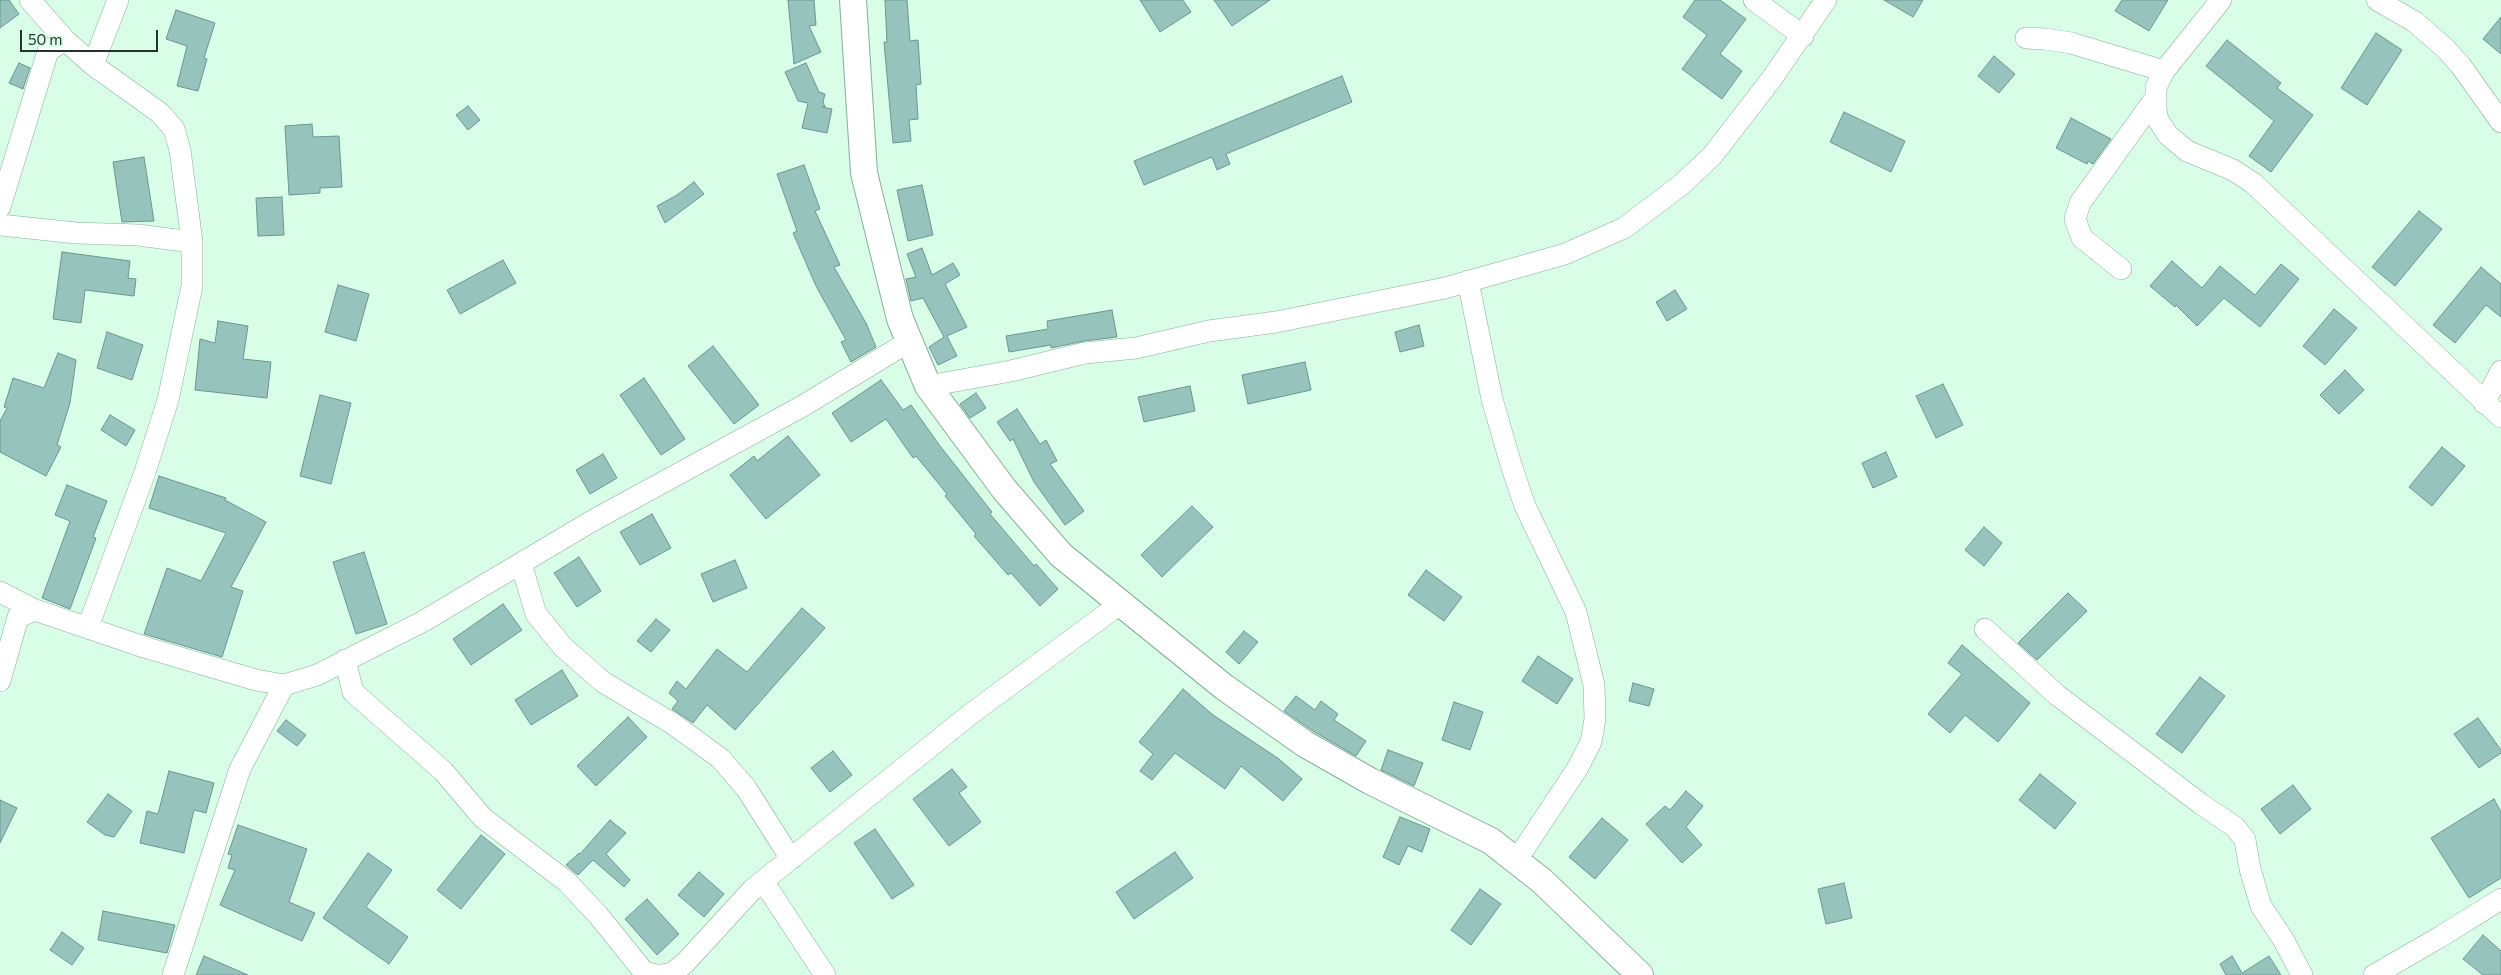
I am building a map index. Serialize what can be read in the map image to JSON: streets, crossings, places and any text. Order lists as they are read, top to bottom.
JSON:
{
  "scale_bar": "50 m"
}
